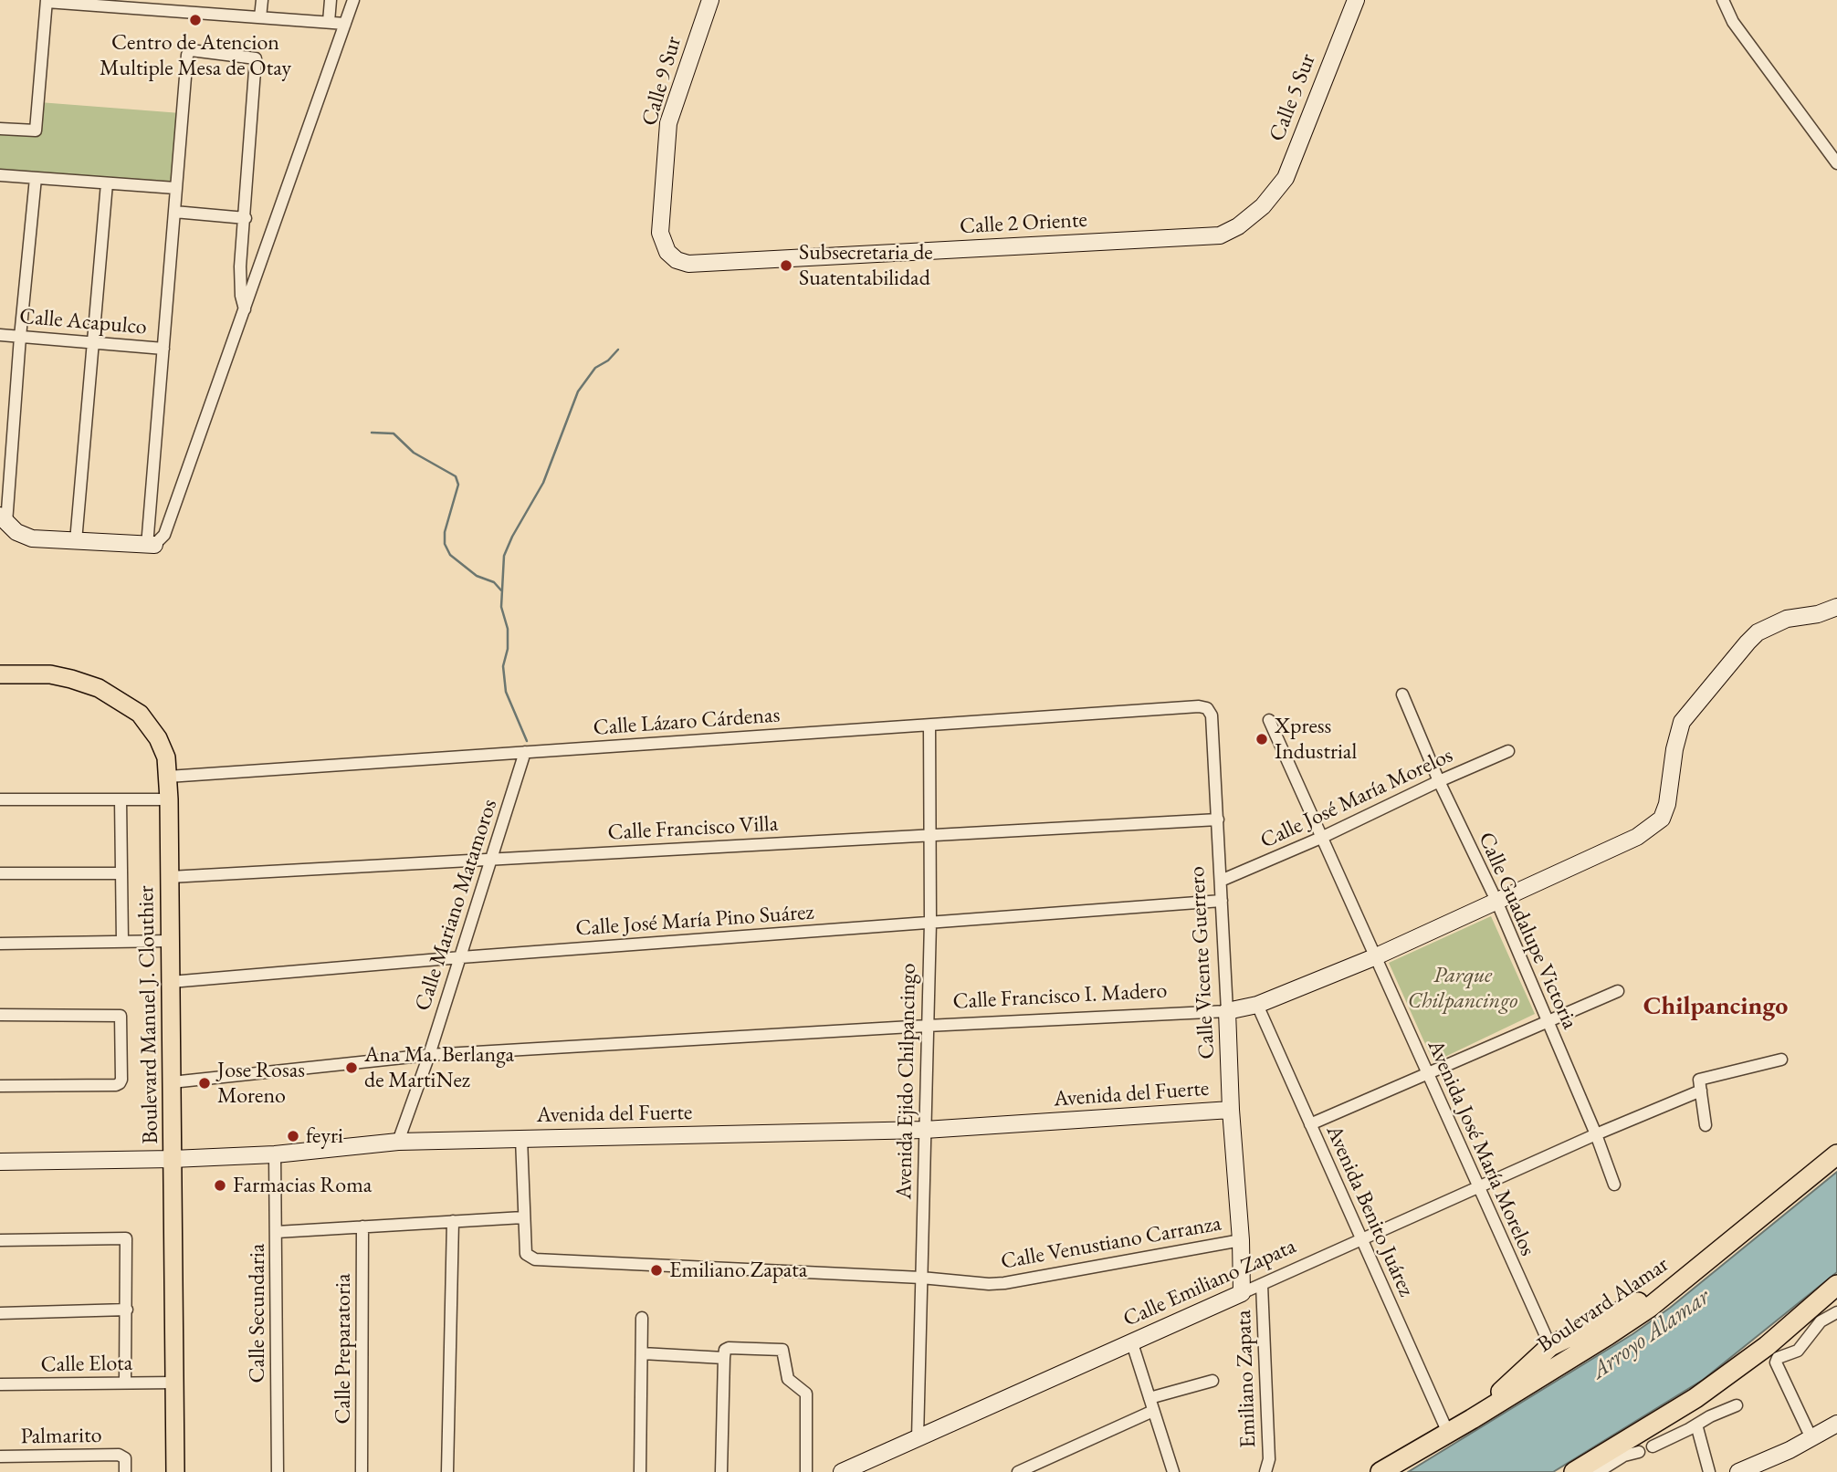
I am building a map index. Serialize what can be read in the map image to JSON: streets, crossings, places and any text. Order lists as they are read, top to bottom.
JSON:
{
  "streets": {
    "highway": ["Boulevard Alamar"],
    "main road": ["Boulevard Manuel J. Clouthier"],
    "street": [
      "Calle 9 Sur",
      "Calle 5 Sur",
      "Calle 2 Oriente",
      "Calle Acapulco",
      "Calle Lázaro Cárdenas",
      "Calle José María Morelos",
      "Calle Francisco Villa",
      "Calle Mariano Matamoros",
      "Calle José María Pino Suárez",
      "Calle Guadalupe Victoria",
      "Calle Vicente Guerrero",
      "Calle Francisco I. Madero",
      "Avenida Ejido Chilpancingo",
      "Avenida del Fuerte",
      "Avenida José María Morelos",
      "Avenida Benito Juárez",
      "Calle Venustiano Carranza",
      "Calle Emiliano Zapata",
      "Calle Secundaria",
      "Calle Preparatoria",
      "Calle Elota",
      "Emiliano Zapata",
      "Palmarito"
    ]
  },
  "crossings": [
    ["Calle 9 Sur", "Calle 2 Oriente"],
    ["Calle 5 Sur", "Calle 2 Oriente"],
    ["Calle Lázaro Cárdenas", "Calle Mariano Matamoros"],
    ["Calle Lázaro Cárdenas", "Calle Vicente Guerrero"],
    ["Calle Lázaro Cárdenas", "Boulevard Manuel J. Clouthier"],
    ["Calle Lázaro Cárdenas", "Avenida Ejido Chilpancingo"],
    ["Calle José María Morelos", "Calle Guadalupe Victoria"],
    ["Calle José María Morelos", "Calle Vicente Guerrero"],
    ["Calle José María Morelos", "Avenida José María Morelos"],
    ["Calle Francisco Villa", "Calle Mariano Matamoros"],
    ["Calle Francisco Villa", "Calle Vicente Guerrero"],
    ["Calle Francisco Villa", "Boulevard Manuel J. Clouthier"],
    ["Calle Francisco Villa", "Avenida Ejido Chilpancingo"],
    ["Calle Mariano Matamoros", "Calle José María Pino Suárez"],
    ["Calle Mariano Matamoros", "Calle Francisco I. Madero"],
    ["Calle Mariano Matamoros", "Avenida del Fuerte"],
    ["Calle José María Pino Suárez", "Calle Vicente Guerrero"],
    ["Calle José María Pino Suárez", "Boulevard Manuel J. Clouthier"],
    ["Calle José María Pino Suárez", "Avenida Ejido Chilpancingo"],
    ["Calle Guadalupe Victoria", "Calle Francisco I. Madero"],
    ["Calle Guadalupe Victoria", "Calle Emiliano Zapata"],
    ["Calle Vicente Guerrero", "Calle Francisco I. Madero"],
    ["Calle Vicente Guerrero", "Avenida del Fuerte"],
    ["Calle Vicente Guerrero", "Calle Venustiano Carranza"],
    ["Calle Vicente Guerrero", "Calle Emiliano Zapata"],
    ["Calle Francisco I. Madero", "Boulevard Manuel J. Clouthier"],
    ["Calle Francisco I. Madero", "Avenida Ejido Chilpancingo"],
    ["Calle Francisco I. Madero", "Avenida José María Morelos"],
    ["Calle Francisco I. Madero", "Avenida Benito Juárez"],
    ["Boulevard Manuel J. Clouthier", "Avenida del Fuerte"],
    ["Boulevard Manuel J. Clouthier", "Calle Elota"],
    ["Avenida Ejido Chilpancingo", "Avenida del Fuerte"],
    ["Avenida Ejido Chilpancingo", "Calle Venustiano Carranza"],
    ["Avenida Ejido Chilpancingo", "Calle Emiliano Zapata"],
    ["Avenida del Fuerte", "Calle Secundaria"],
    ["Avenida José María Morelos", "Calle Emiliano Zapata"],
    ["Avenida Benito Juárez", "Calle Emiliano Zapata"],
    ["Avenida Benito Juárez", "Boulevard Alamar"],
    ["Calle Emiliano Zapata", "Emiliano Zapata"]
  ],
  "districts": ["Chilpancingo"],
  "water": ["Arroyo Alamar"],
  "parks": ["Parque Chilpancingo"],
  "places": [
    "Centro de Atencion Multiple Mesa de Otay",
    "Subsecretaria de Suatentabilidad",
    "Xpress Industrial",
    "Ana Ma. Berlanga de MartiNez",
    "Jose Rosas Moreno",
    "feyri",
    "Farmacias Roma",
    "Emiliano Zapata"
  ]
}
